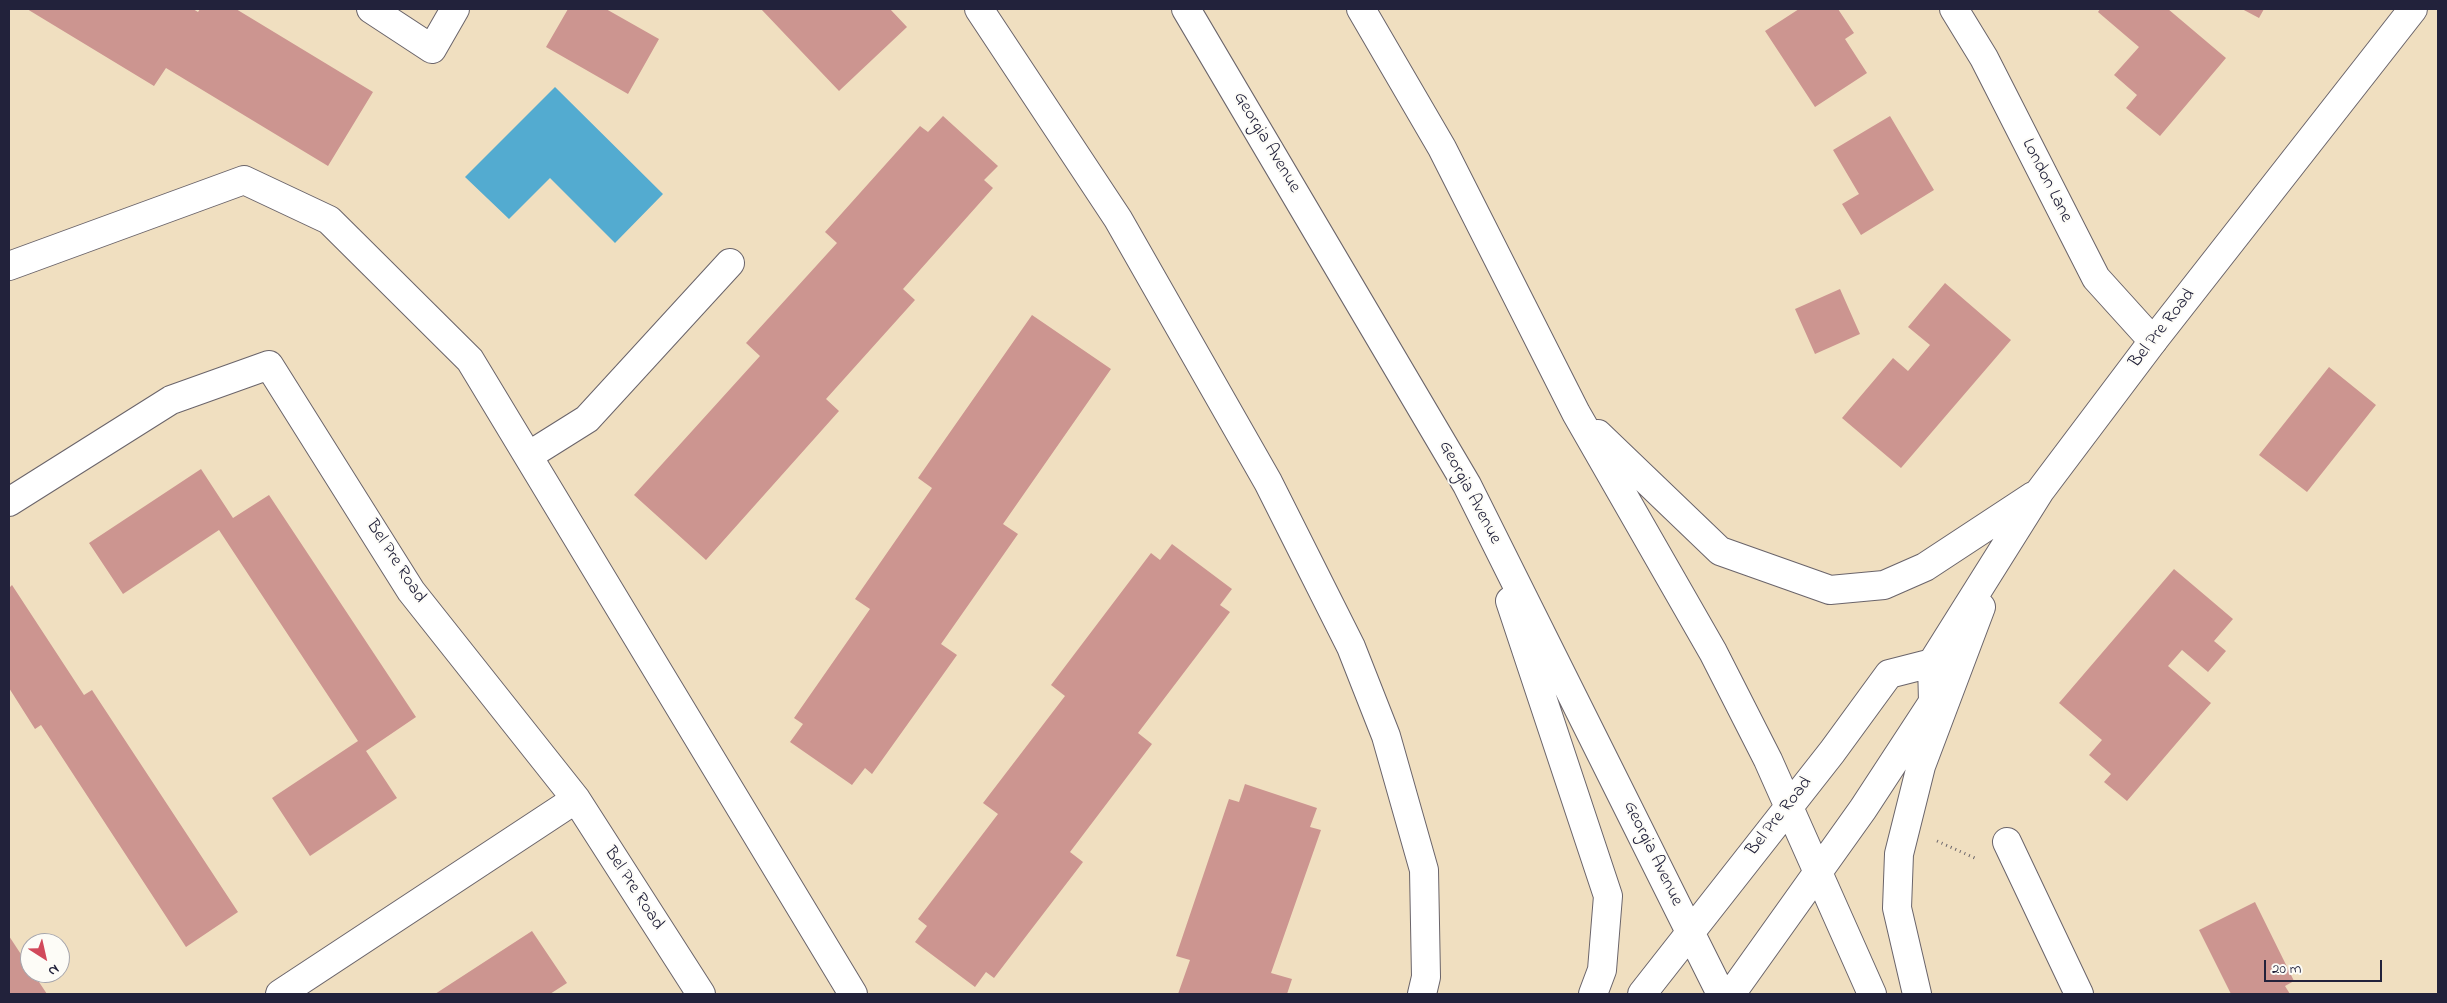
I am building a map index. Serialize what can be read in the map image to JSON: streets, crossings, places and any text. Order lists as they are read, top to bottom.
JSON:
{
  "streets": {
    "main road": ["Georgia Avenue", "London Lane", "Bel Pre Road"]
  },
  "crossings": [
    ["Georgia Avenue", "Bel Pre Road"],
    ["London Lane", "Bel Pre Road"]
  ],
  "scale_bar": "20 m",
  "north": "bottom right"
}
